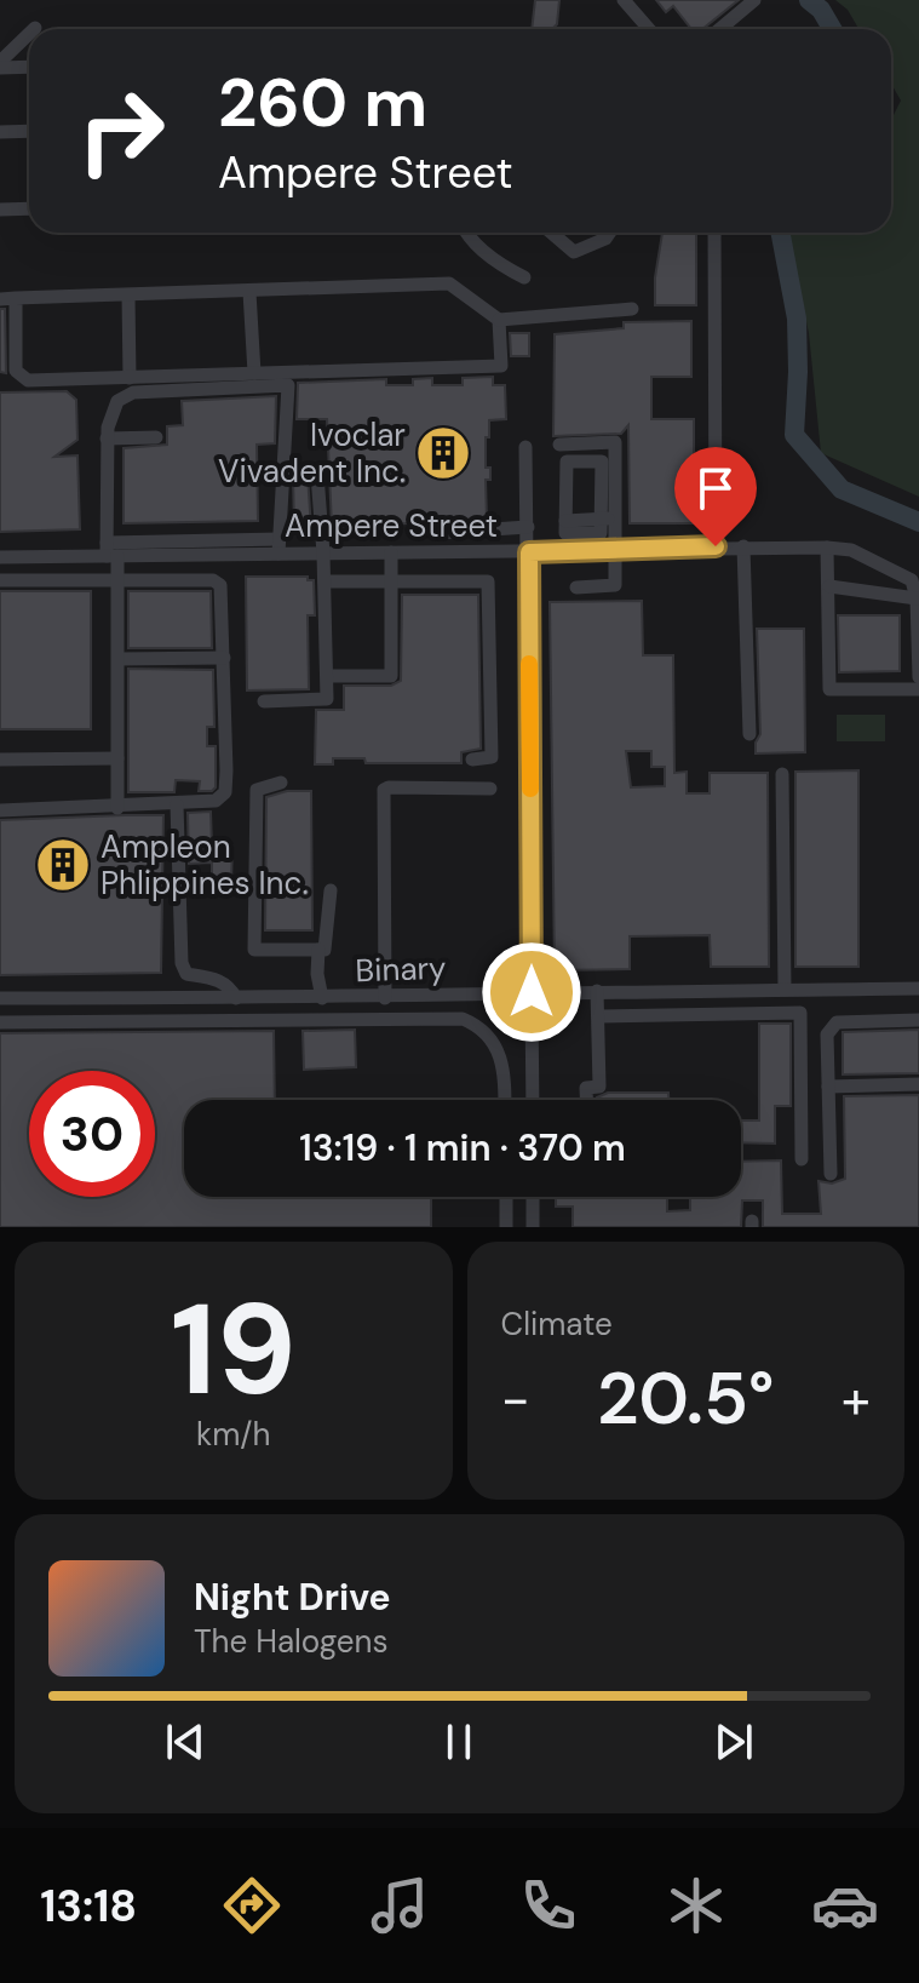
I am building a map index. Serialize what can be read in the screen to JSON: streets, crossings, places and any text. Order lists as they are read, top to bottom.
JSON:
{
  "streets": {
    "street": ["Ampere Street", "Binary"]
  },
  "places": {
    "building": ["Ivoclar Vivadent Inc.", "Ampleon Phlippines Inc."]
  },
  "page": {
    "turn": ["260 m", "Ampere Street"],
    "limit": "30",
    "trip": "13:19 · 1 min · 370 m",
    "tile": [
      ["19", "km/h"],
      "Climate"
    ],
    "heat": ["−", "20.5°", "+"],
    "song": ["Night Drive", "The Halogens"],
    "tabs": "13:18"
  }
}
